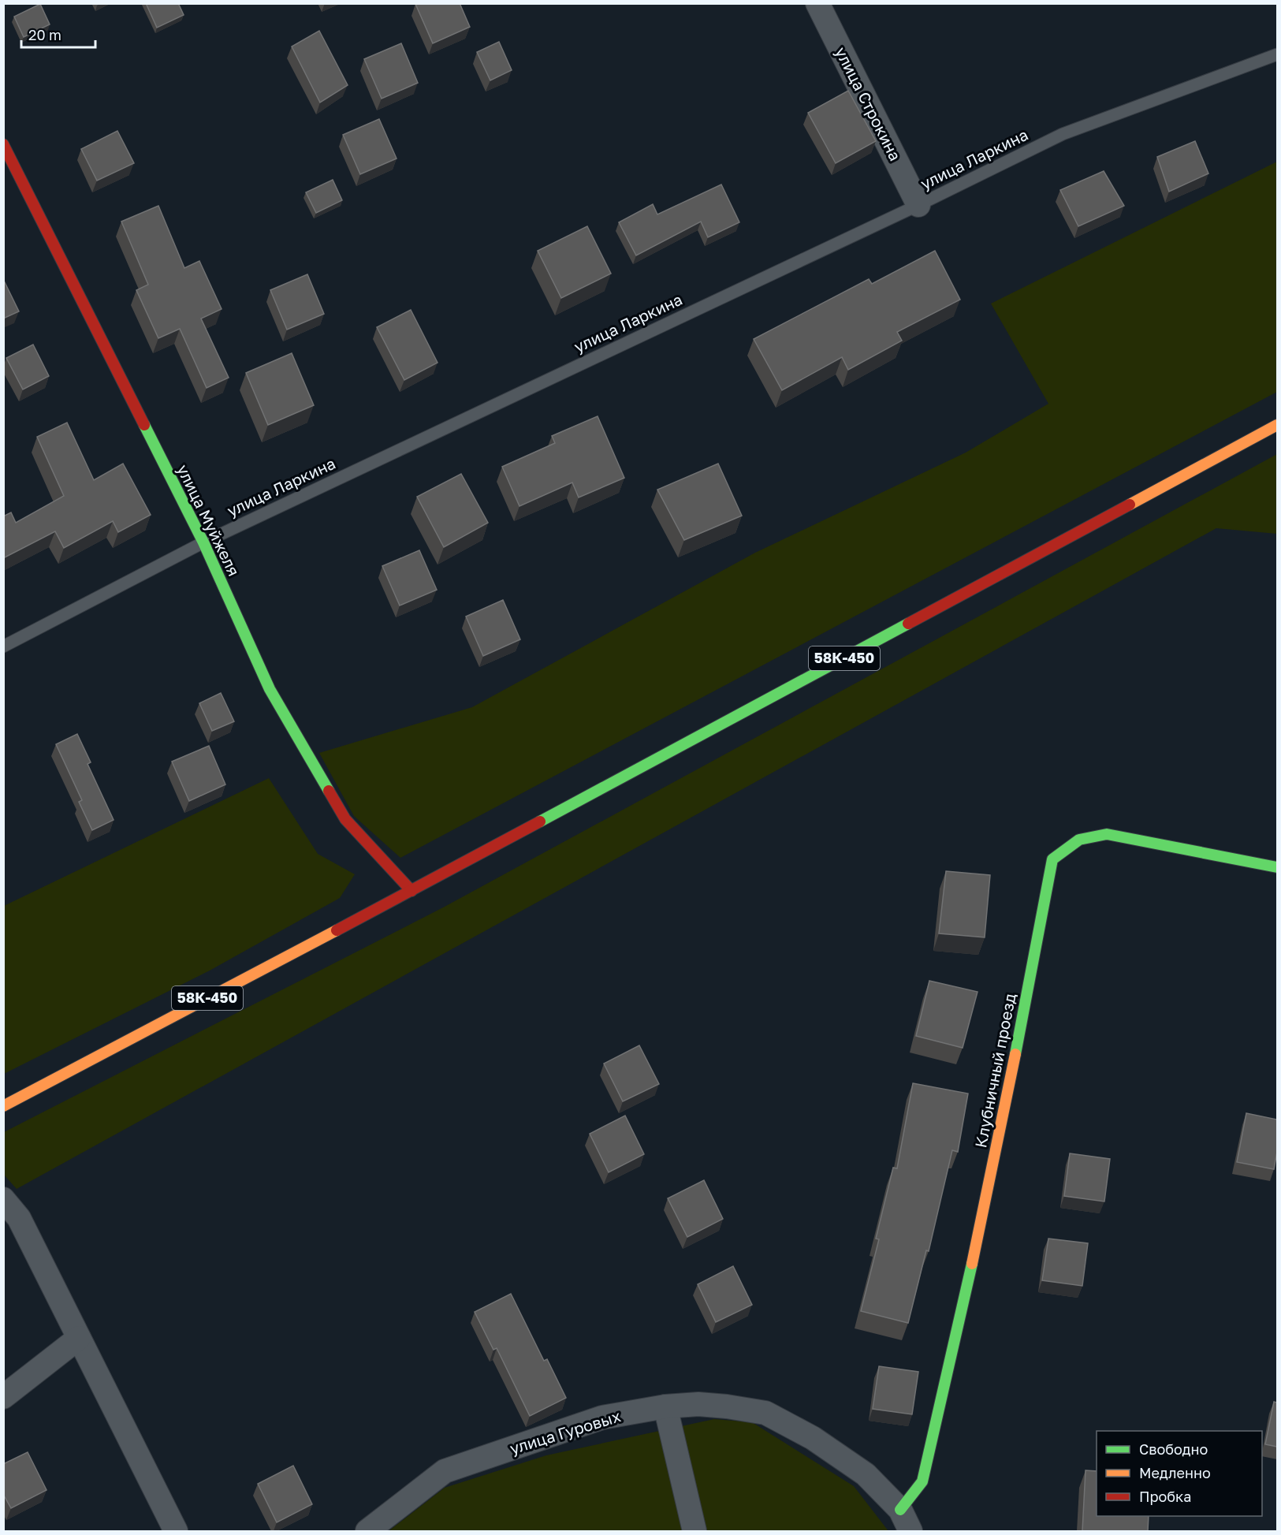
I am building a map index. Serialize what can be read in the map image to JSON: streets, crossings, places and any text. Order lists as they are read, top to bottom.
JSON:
{
  "streets": {
    "main road": ["улица Муйжеля", "58К-450", "Клубничный проезд"],
    "street": ["улица Строкина", "улица Гуровых"],
    "lane": ["улица Ларкина"]
  },
  "crossings": [
    ["улица Строкина", "улица Ларкина"],
    ["улица Ларкина", "улица Муйжеля"],
    ["улица Муйжеля", "58К-450"],
    ["Клубничный проезд", "улица Гуровых"]
  ],
  "legend": ["Свободно", "Медленно", "Пробка"],
  "scale_bar": "20 m"
}
